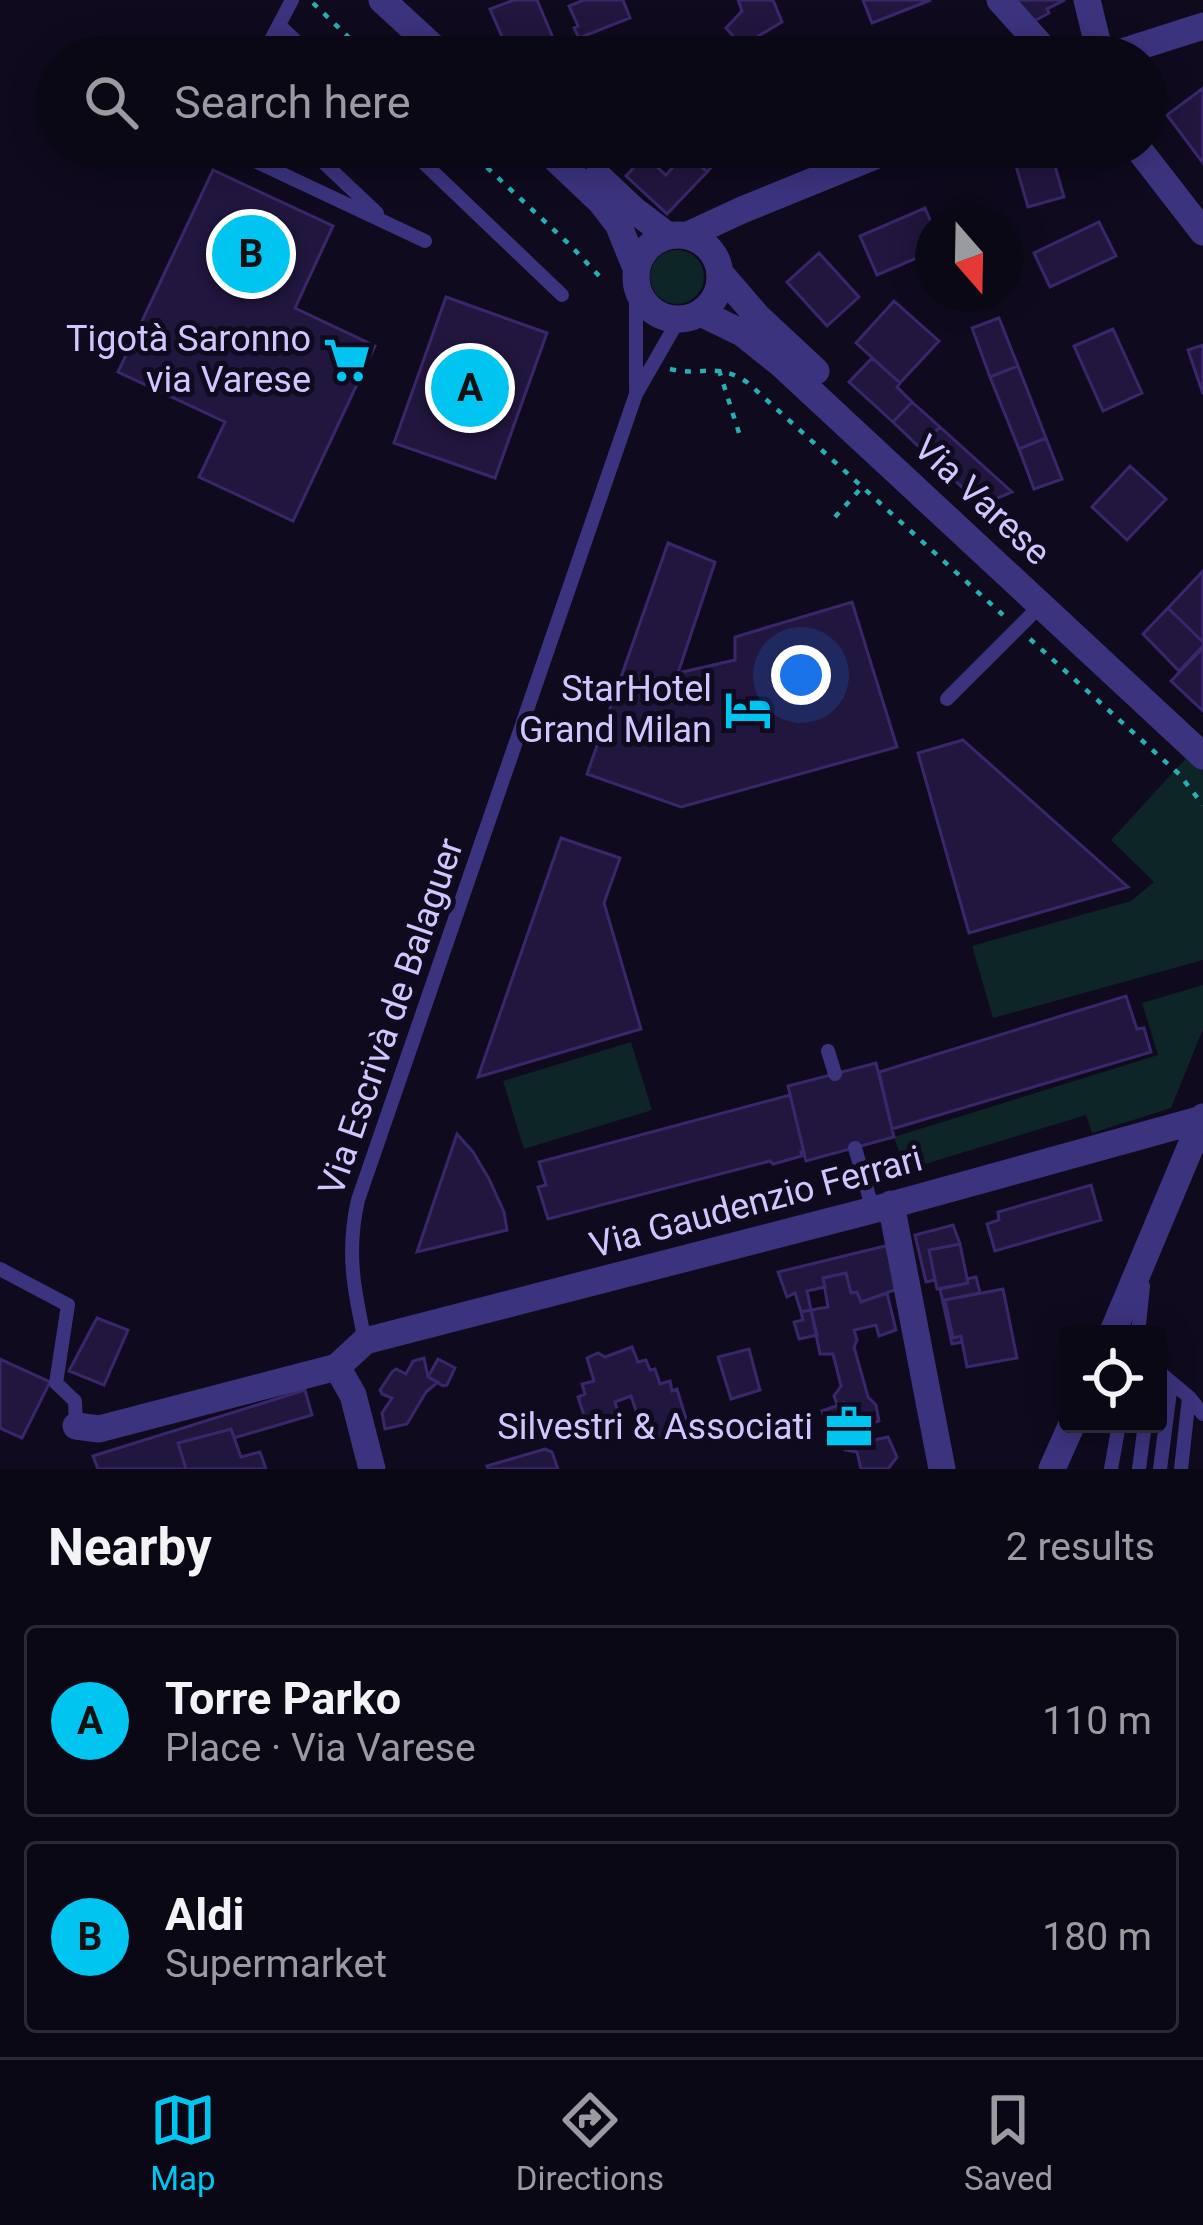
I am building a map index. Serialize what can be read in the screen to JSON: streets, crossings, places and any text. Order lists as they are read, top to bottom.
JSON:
{
  "streets": {
    "street": ["Via Varese", "Via Gaudenzio Ferrari"],
    "lane": ["Via Escrivà de Balaguer"]
  },
  "crossings": [
    ["Via Escrivà de Balaguer", "Via Gaudenzio Ferrari"]
  ],
  "places": {
    "supermarket": ["Tigotà Saronno via Varese"],
    "hotel": ["StarHotel Grand Milan"],
    "office": ["Silvestri & Associati"]
  },
  "north": "bottom",
  "page": {
    "search": "Search here",
    "pins": ["B", "A"],
    "heading": ["Nearby", "2 results"],
    "list": [
      {
        "mark": "A",
        "name": "Torre Parko",
        "note": "Place · Via Varese",
        "value": "110 m"
      },
      {
        "mark": "B",
        "name": "Aldi",
        "note": "Supermarket",
        "value": "180 m"
      }
    ],
    "nav": ["Map", "Directions", "Saved"]
  }
}
